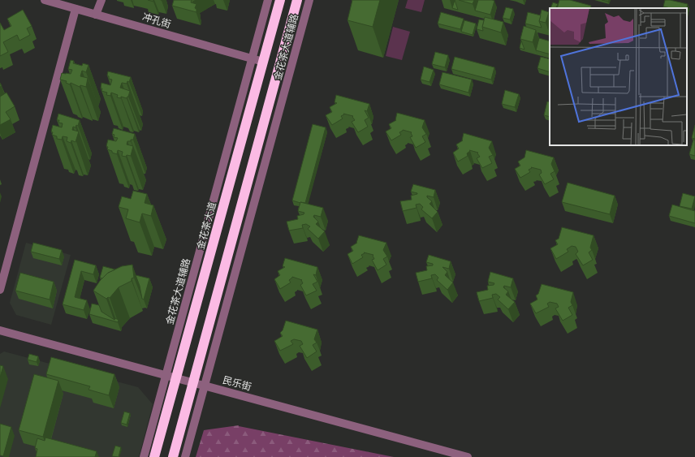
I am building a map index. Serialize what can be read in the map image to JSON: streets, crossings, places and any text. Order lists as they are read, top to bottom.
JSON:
{
  "streets": {
    "highway": ["金花茶大道"],
    "street": ["冲孔街", "金花茶大道辅路", "民乐街"]
  },
  "crossings": [
    ["冲孔街", "金花茶大道辅路"],
    ["冲孔街", "金花茶大道"],
    ["金花茶大道辅路", "民乐街"],
    ["金花茶大道", "民乐街"]
  ]
}
